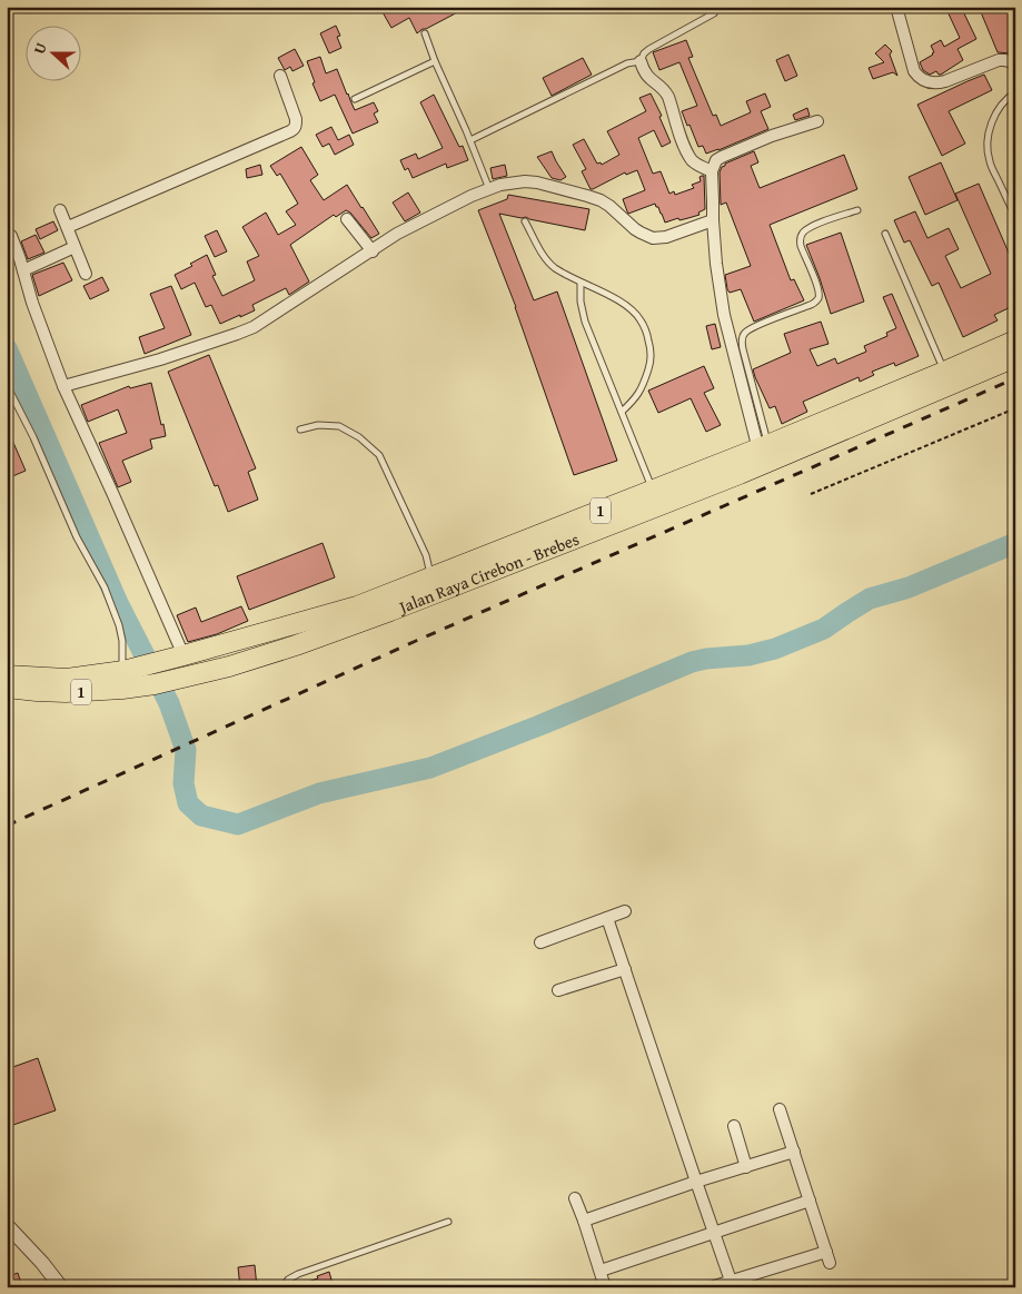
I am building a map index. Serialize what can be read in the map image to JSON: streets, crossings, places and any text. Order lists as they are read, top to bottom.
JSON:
{
  "streets": {
    "highway": ["1", "Jalan Raya Cirebon - Brebes"]
  },
  "north": "left"
}
